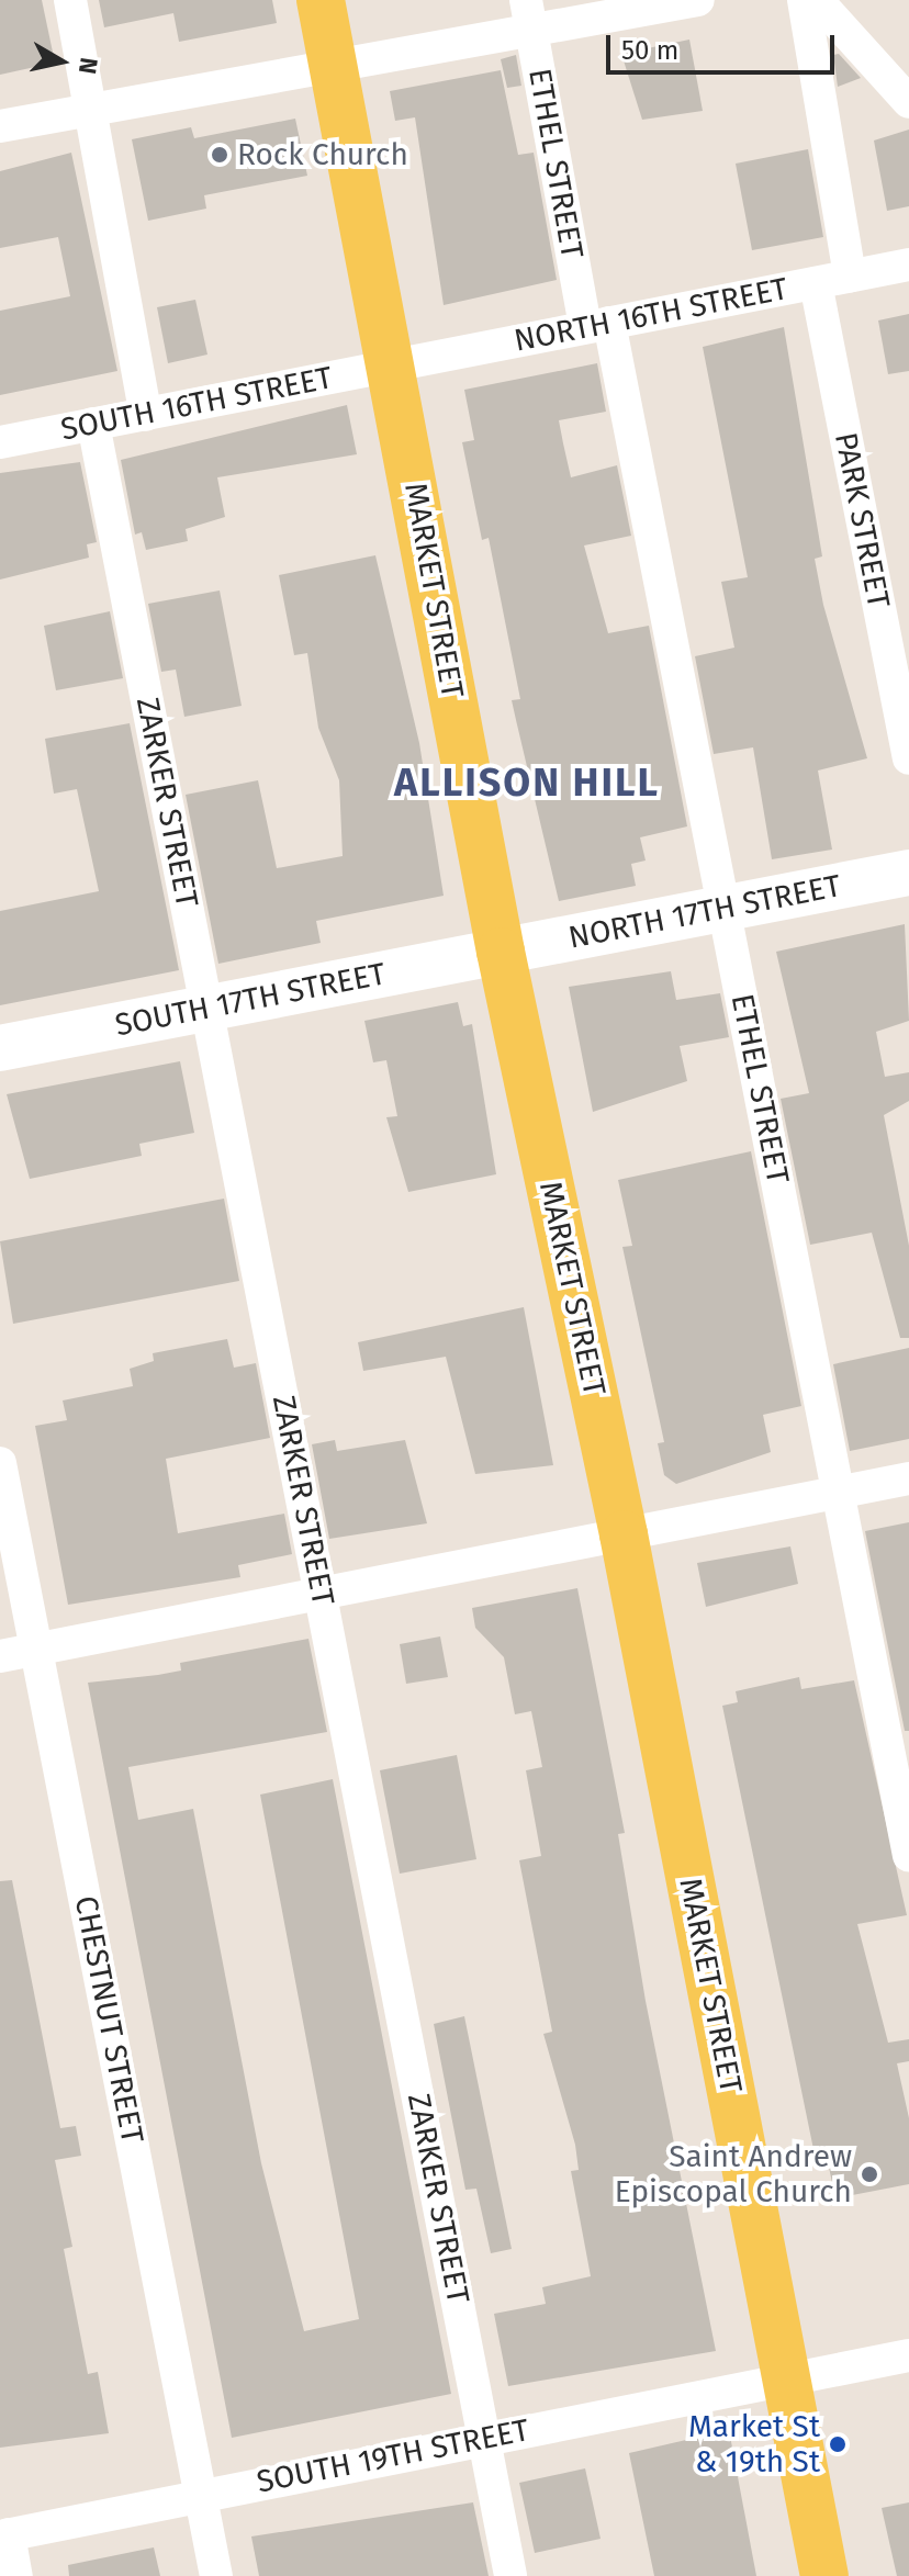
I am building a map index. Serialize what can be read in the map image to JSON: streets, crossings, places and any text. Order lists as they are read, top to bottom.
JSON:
{
  "streets": {
    "main road": ["MARKET STREET", "NORTH 17TH STREET", "SOUTH 17TH STREET"],
    "street": [
      "ETHEL STREET",
      "NORTH 16TH STREET",
      "SOUTH 16TH STREET",
      "PARK STREET",
      "ZARKER STREET",
      "CHESTNUT STREET",
      "SOUTH 19TH STREET"
    ]
  },
  "crossings": [
    ["ETHEL STREET", "NORTH 16TH STREET"],
    ["ETHEL STREET", "NORTH 17TH STREET"],
    ["NORTH 16TH STREET", "SOUTH 16TH STREET"],
    ["NORTH 16TH STREET", "PARK STREET"],
    ["NORTH 16TH STREET", "MARKET STREET"],
    ["SOUTH 16TH STREET", "MARKET STREET"],
    ["SOUTH 16TH STREET", "ZARKER STREET"],
    ["MARKET STREET", "NORTH 17TH STREET"],
    ["MARKET STREET", "SOUTH 17TH STREET"],
    ["MARKET STREET", "SOUTH 19TH STREET"],
    ["ZARKER STREET", "SOUTH 17TH STREET"],
    ["ZARKER STREET", "SOUTH 19TH STREET"],
    ["NORTH 17TH STREET", "SOUTH 17TH STREET"],
    ["CHESTNUT STREET", "SOUTH 19TH STREET"]
  ],
  "districts": ["ALLISON HILL"],
  "places": ["Rock Church", "Saint Andrew Episcopal Church", "Market St & 19th St"],
  "scale_bar": "50 m",
  "north": "right"
}
